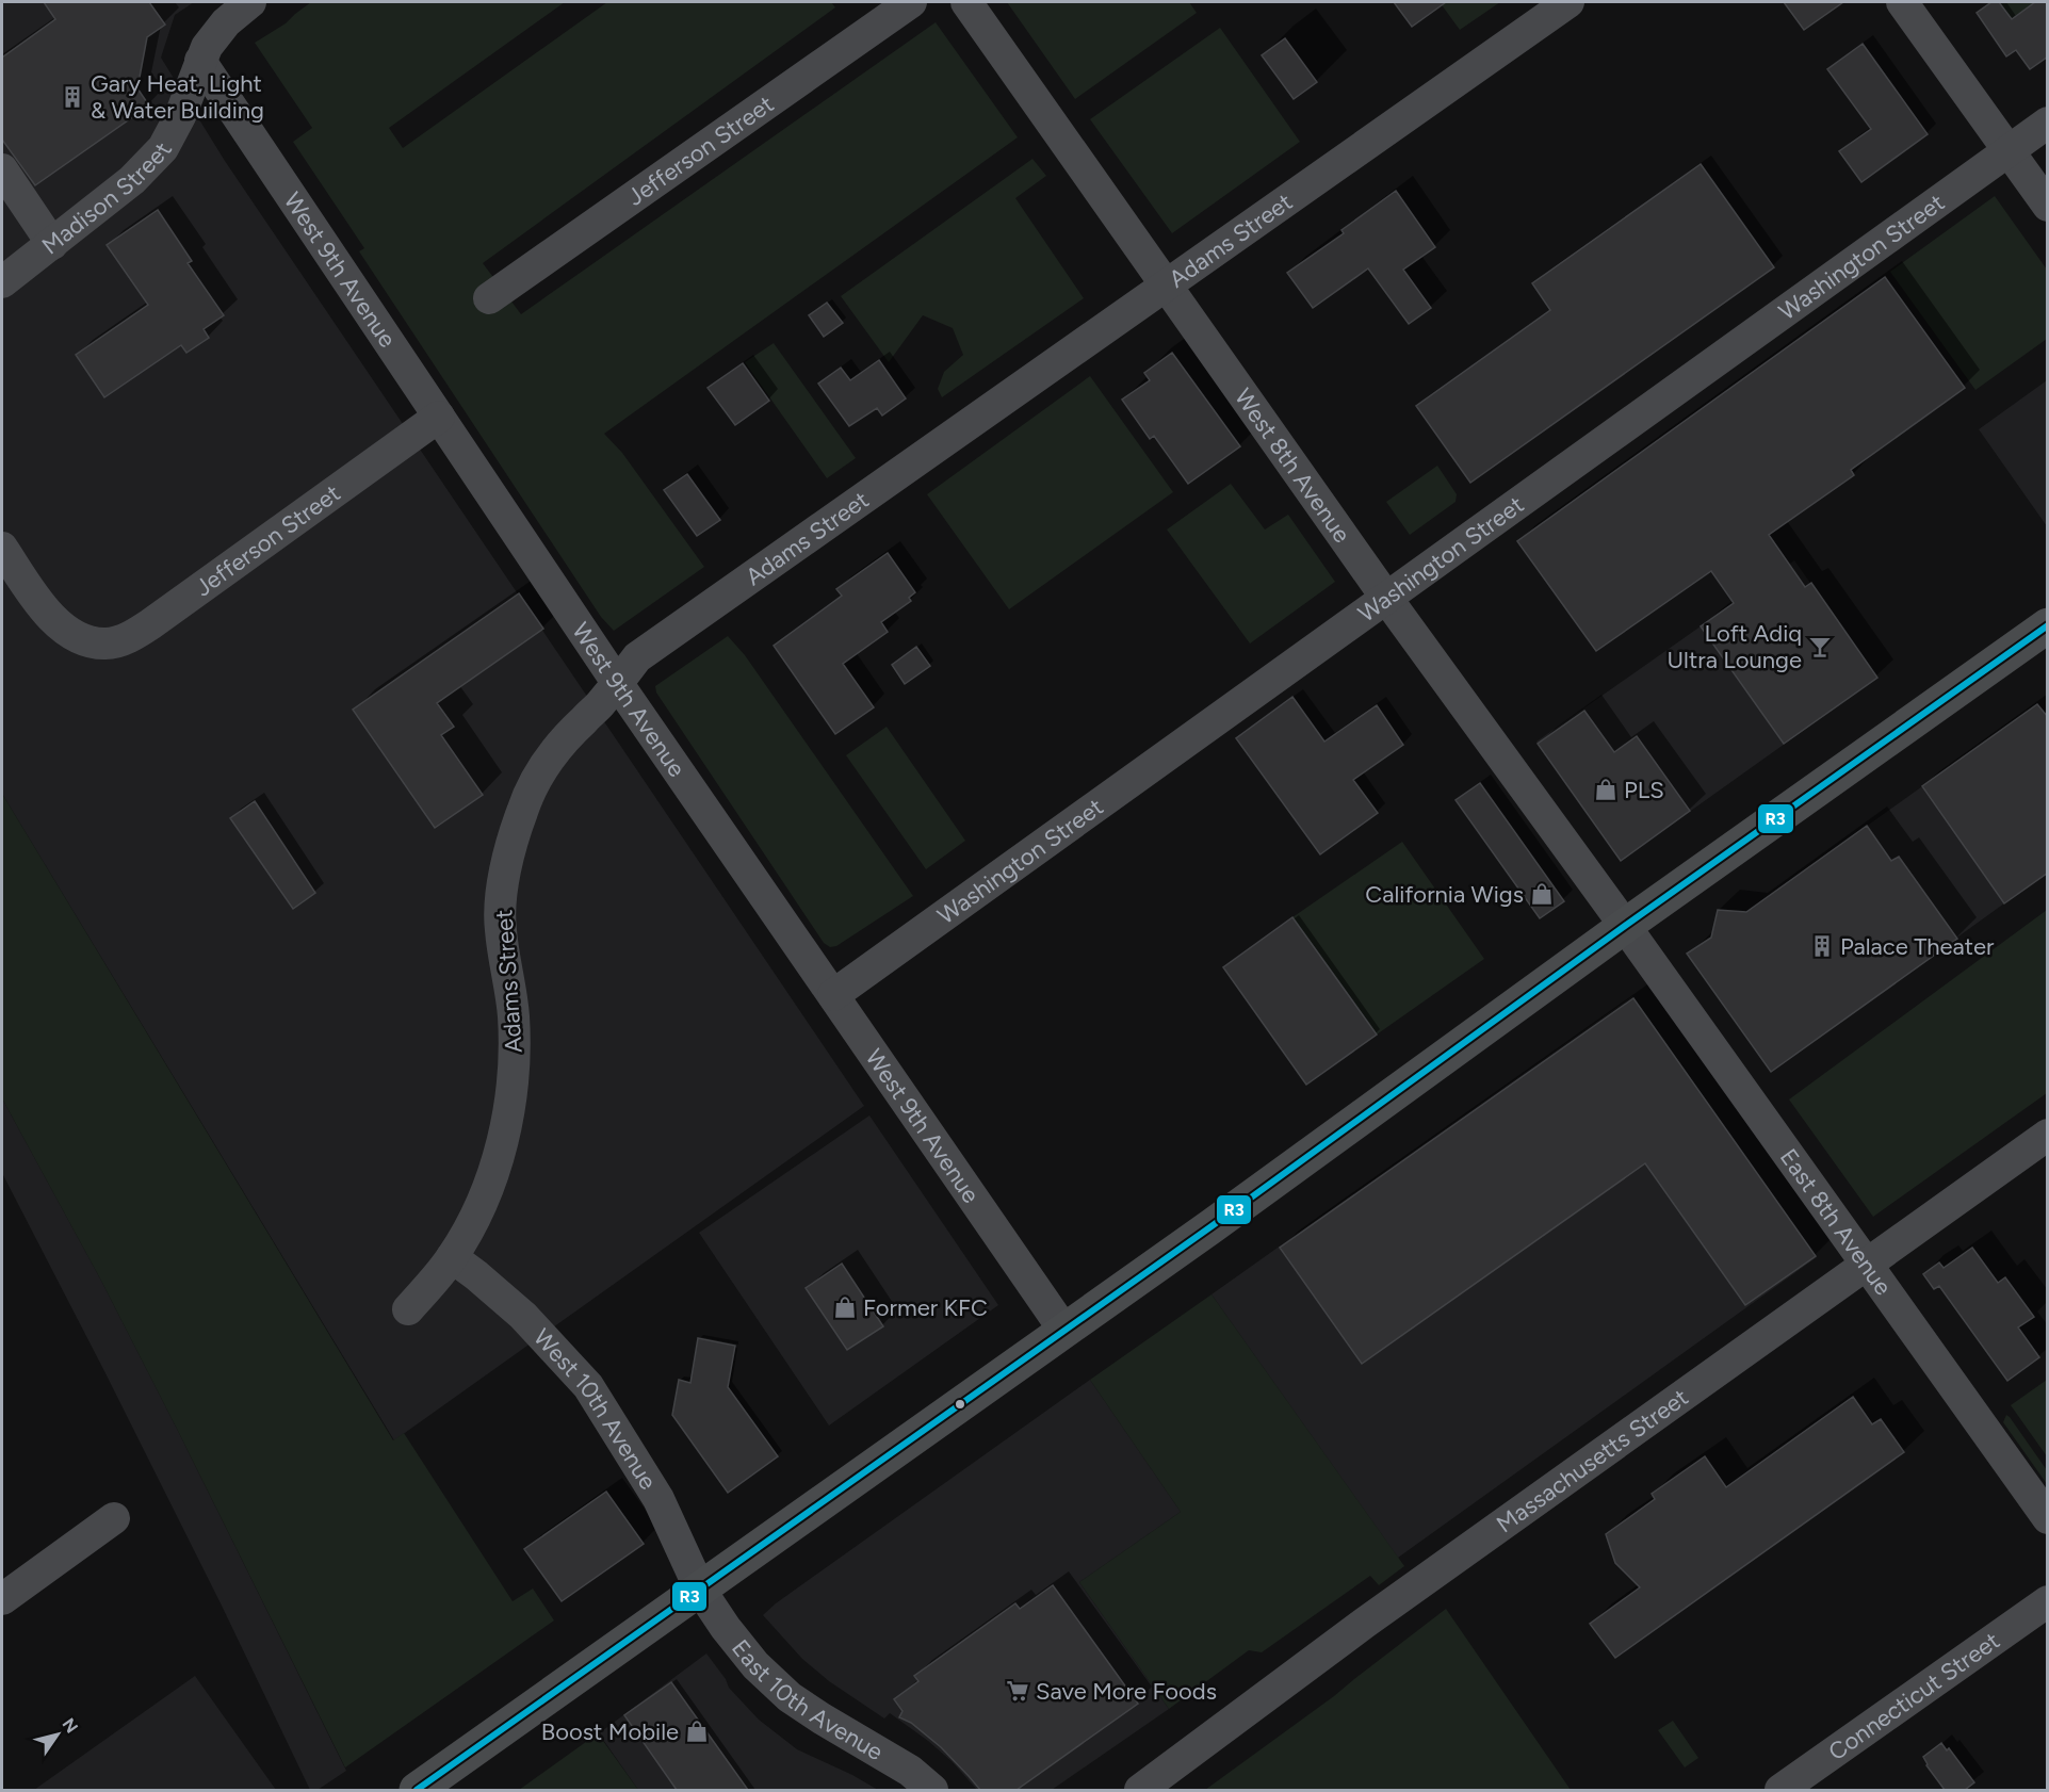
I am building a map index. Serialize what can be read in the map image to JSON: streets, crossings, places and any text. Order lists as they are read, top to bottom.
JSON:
{
  "streets": {
    "street": [
      "Jefferson Street",
      "Madison Street",
      "Adams Street",
      "Washington Street",
      "West 9th Avenue",
      "West 8th Avenue",
      "East 8th Avenue",
      "West 10th Avenue",
      "Massachusetts Street",
      "East 10th Avenue",
      "Connecticut Street"
    ]
  },
  "crossings": [
    ["Jefferson Street", "West 9th Avenue"],
    ["Madison Street", "West 9th Avenue"],
    ["Adams Street", "West 9th Avenue"],
    ["Adams Street", "West 8th Avenue"],
    ["Adams Street", "West 10th Avenue"],
    ["Washington Street", "West 9th Avenue"],
    ["Washington Street", "West 8th Avenue"],
    ["West 8th Avenue", "East 8th Avenue"],
    ["East 8th Avenue", "Massachusetts Street"],
    ["West 10th Avenue", "East 10th Avenue"]
  ],
  "places": {
    "building": ["Gary Heat, Light & Water Building", "Palace Theater"],
    "bar": ["Loft Adiq Ultra Lounge"],
    "shop": [
      "PLS",
      "California Wigs",
      "Former KFC",
      "Boost Mobile"
    ],
    "supermarket": ["Save More Foods"]
  },
  "lines": ["transit line R3"],
  "north": "top right"
}
